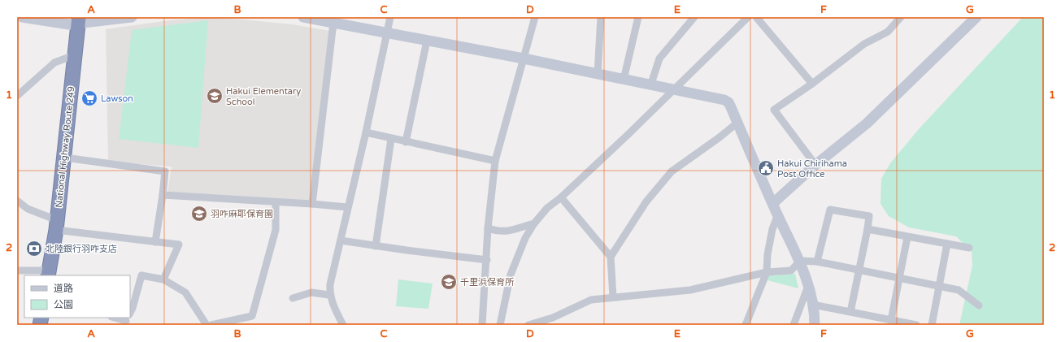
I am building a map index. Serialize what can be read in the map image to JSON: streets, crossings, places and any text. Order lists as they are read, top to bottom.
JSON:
{
  "streets": {
    "highway": ["National Highway Route 249"]
  },
  "places": {
    "school or university": ["Hakui Elementary School", "羽咋麻耶保育園", "千里浜保育所"],
    "supermarket": ["Lawson"],
    "public building": ["Hakui Chirihama Post Office"],
    "bank": ["北陸銀行羽咋支店"]
  },
  "legend": ["道路", "公園"],
  "grid": {
    "columns": [
      "A",
      "B",
      "C",
      "D",
      "E",
      "F",
      "G"
    ],
    "rows": ["1", "2"]
  }
}
